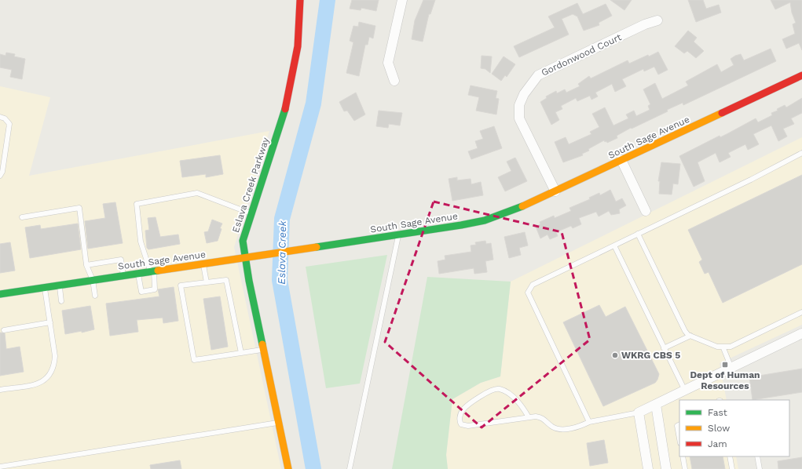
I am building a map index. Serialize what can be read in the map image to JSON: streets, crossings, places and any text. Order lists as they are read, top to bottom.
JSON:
{
  "streets": {
    "street": ["Gordonwood Court", "South Sage Avenue", "Eslava Creek Parkway"]
  },
  "crossings": [
    ["Gordonwood Court", "South Sage Avenue"],
    ["South Sage Avenue", "Eslava Creek Parkway"]
  ],
  "water": ["Eslava Creek"],
  "places": {
    "other": ["WKRG CBS 5"],
    "transit": ["Dept of Human Resources"]
  },
  "legend": ["Fast", "Slow", "Jam"]
}
